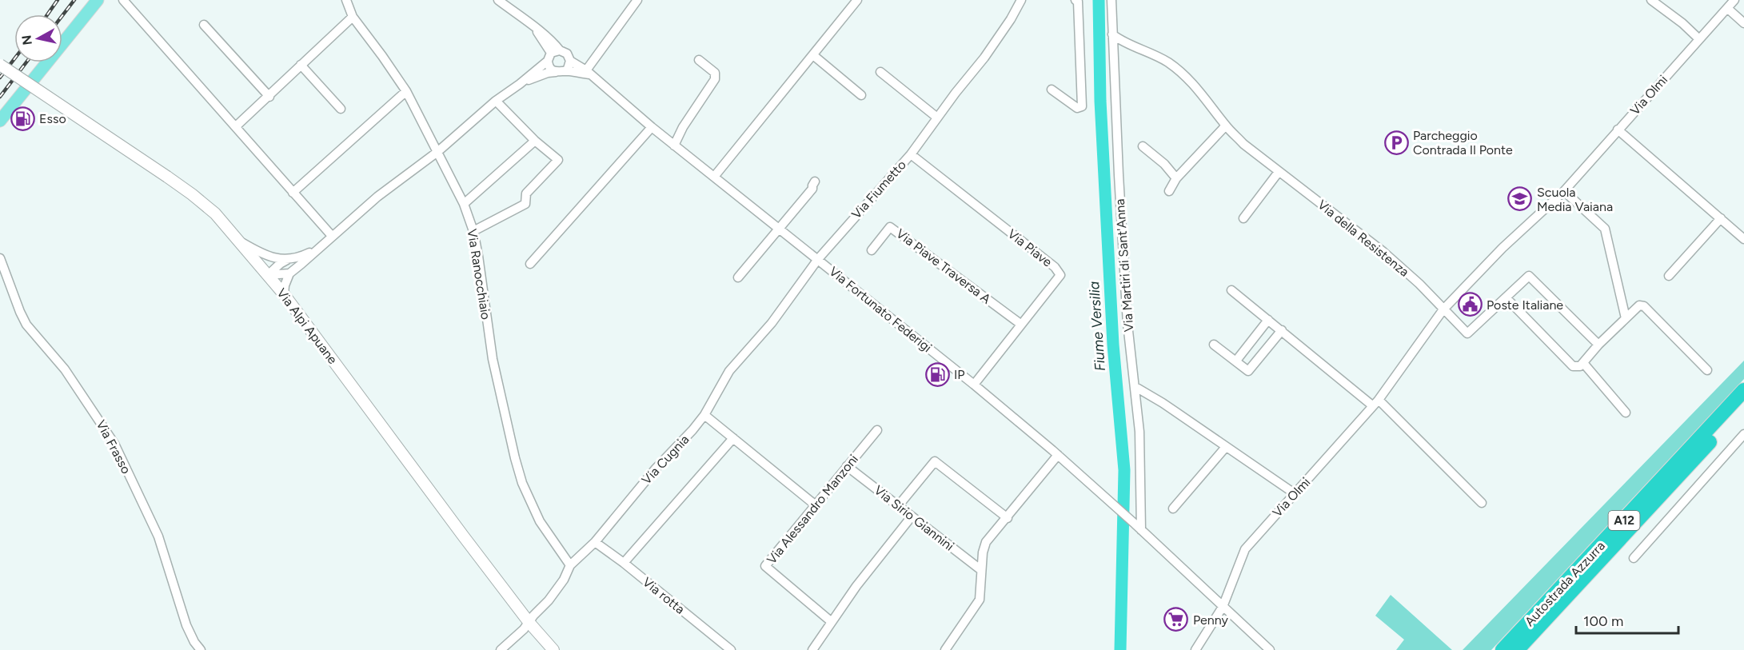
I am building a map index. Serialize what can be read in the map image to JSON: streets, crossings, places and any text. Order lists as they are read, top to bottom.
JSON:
{
  "streets": {
    "highway": ["A12", "Autostrada Azzurra"],
    "main road": ["Via Alpi Apuane"],
    "street": [
      "Via Olmi",
      "Via Fiumetto",
      "Via della Resistenza",
      "Via Piave",
      "Via Martiri di Sant'Anna",
      "Via Piave Traversa A",
      "Via Ranocchiaio",
      "Via Fortunato Federigi",
      "Via Frasso",
      "Via Cugnia",
      "Via Alessandro Manzoni",
      "Via Sirio Giannini",
      "Via rotta"
    ]
  },
  "crossings": [
    ["Via Olmi", "Via della Resistenza"],
    ["Via Olmi", "Via Fortunato Federigi"],
    ["Via Fiumetto", "Via Piave"],
    ["Via Fiumetto", "Via Fortunato Federigi"],
    ["Via Fiumetto", "Via Cugnia"],
    ["Via della Resistenza", "Via Martiri di Sant'Anna"],
    ["Via Piave", "Via Piave Traversa A"],
    ["Via Piave", "Via Fortunato Federigi"],
    ["Via Martiri di Sant'Anna", "Via Fortunato Federigi"],
    ["Via Ranocchiaio", "Via Cugnia"],
    ["Via Fortunato Federigi", "Via Cugnia"],
    ["Via Alpi Apuane", "Via Cugnia"],
    ["Via Cugnia", "Via rotta"],
    ["Via Alessandro Manzoni", "Via Sirio Giannini"]
  ],
  "water": ["Fiume Versilia"],
  "places": {
    "fuel station": ["Esso", "IP"],
    "parking": ["Parcheggio Contrada Il Ponte"],
    "school or university": ["Scuola Media Vaiana"],
    "public building": ["Poste Italiane"],
    "supermarket": ["Penny"]
  },
  "scale_bar": "100 m",
  "north": "left"
}
